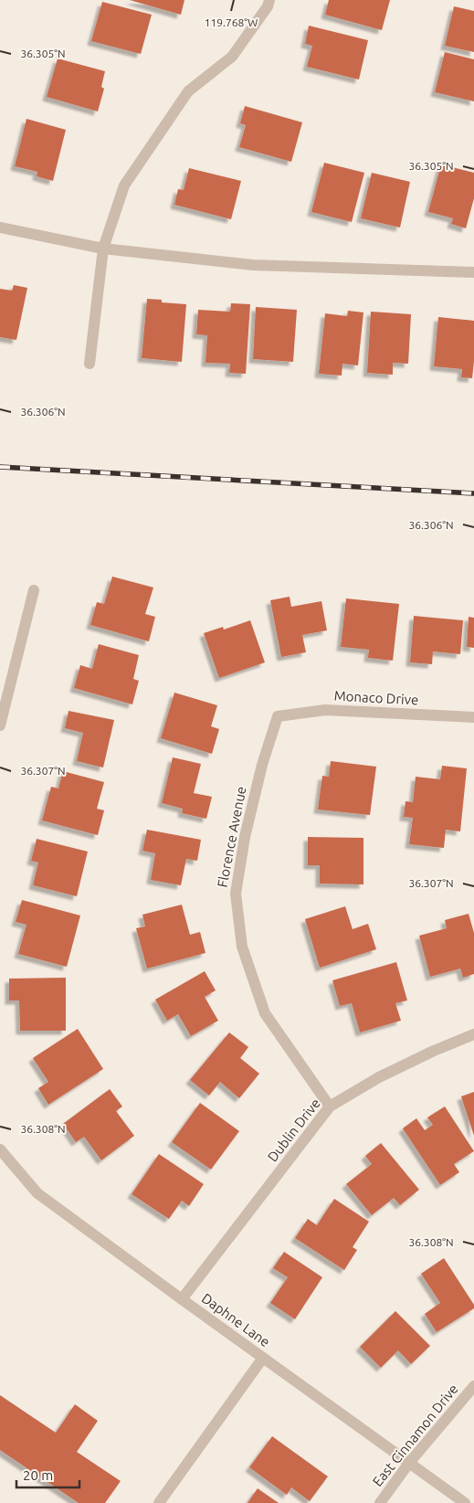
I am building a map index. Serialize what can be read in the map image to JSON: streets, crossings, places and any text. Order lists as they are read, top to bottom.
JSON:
{
  "streets": {
    "street": [
      "Monaco Drive",
      "Florence Avenue",
      "Dublin Drive",
      "Daphne Lane",
      "East Cinnamon Drive"
    ]
  },
  "crossings": [
    ["Monaco Drive", "Florence Avenue"],
    ["Florence Avenue", "Dublin Drive"],
    ["Dublin Drive", "Daphne Lane"],
    ["Daphne Lane", "East Cinnamon Drive"]
  ],
  "scale_bar": "20 m",
  "coordinates": [
    "119.768°W",
    "36.305°N",
    "36.306°N",
    "36.307°N",
    "36.308°N"
  ]
}
